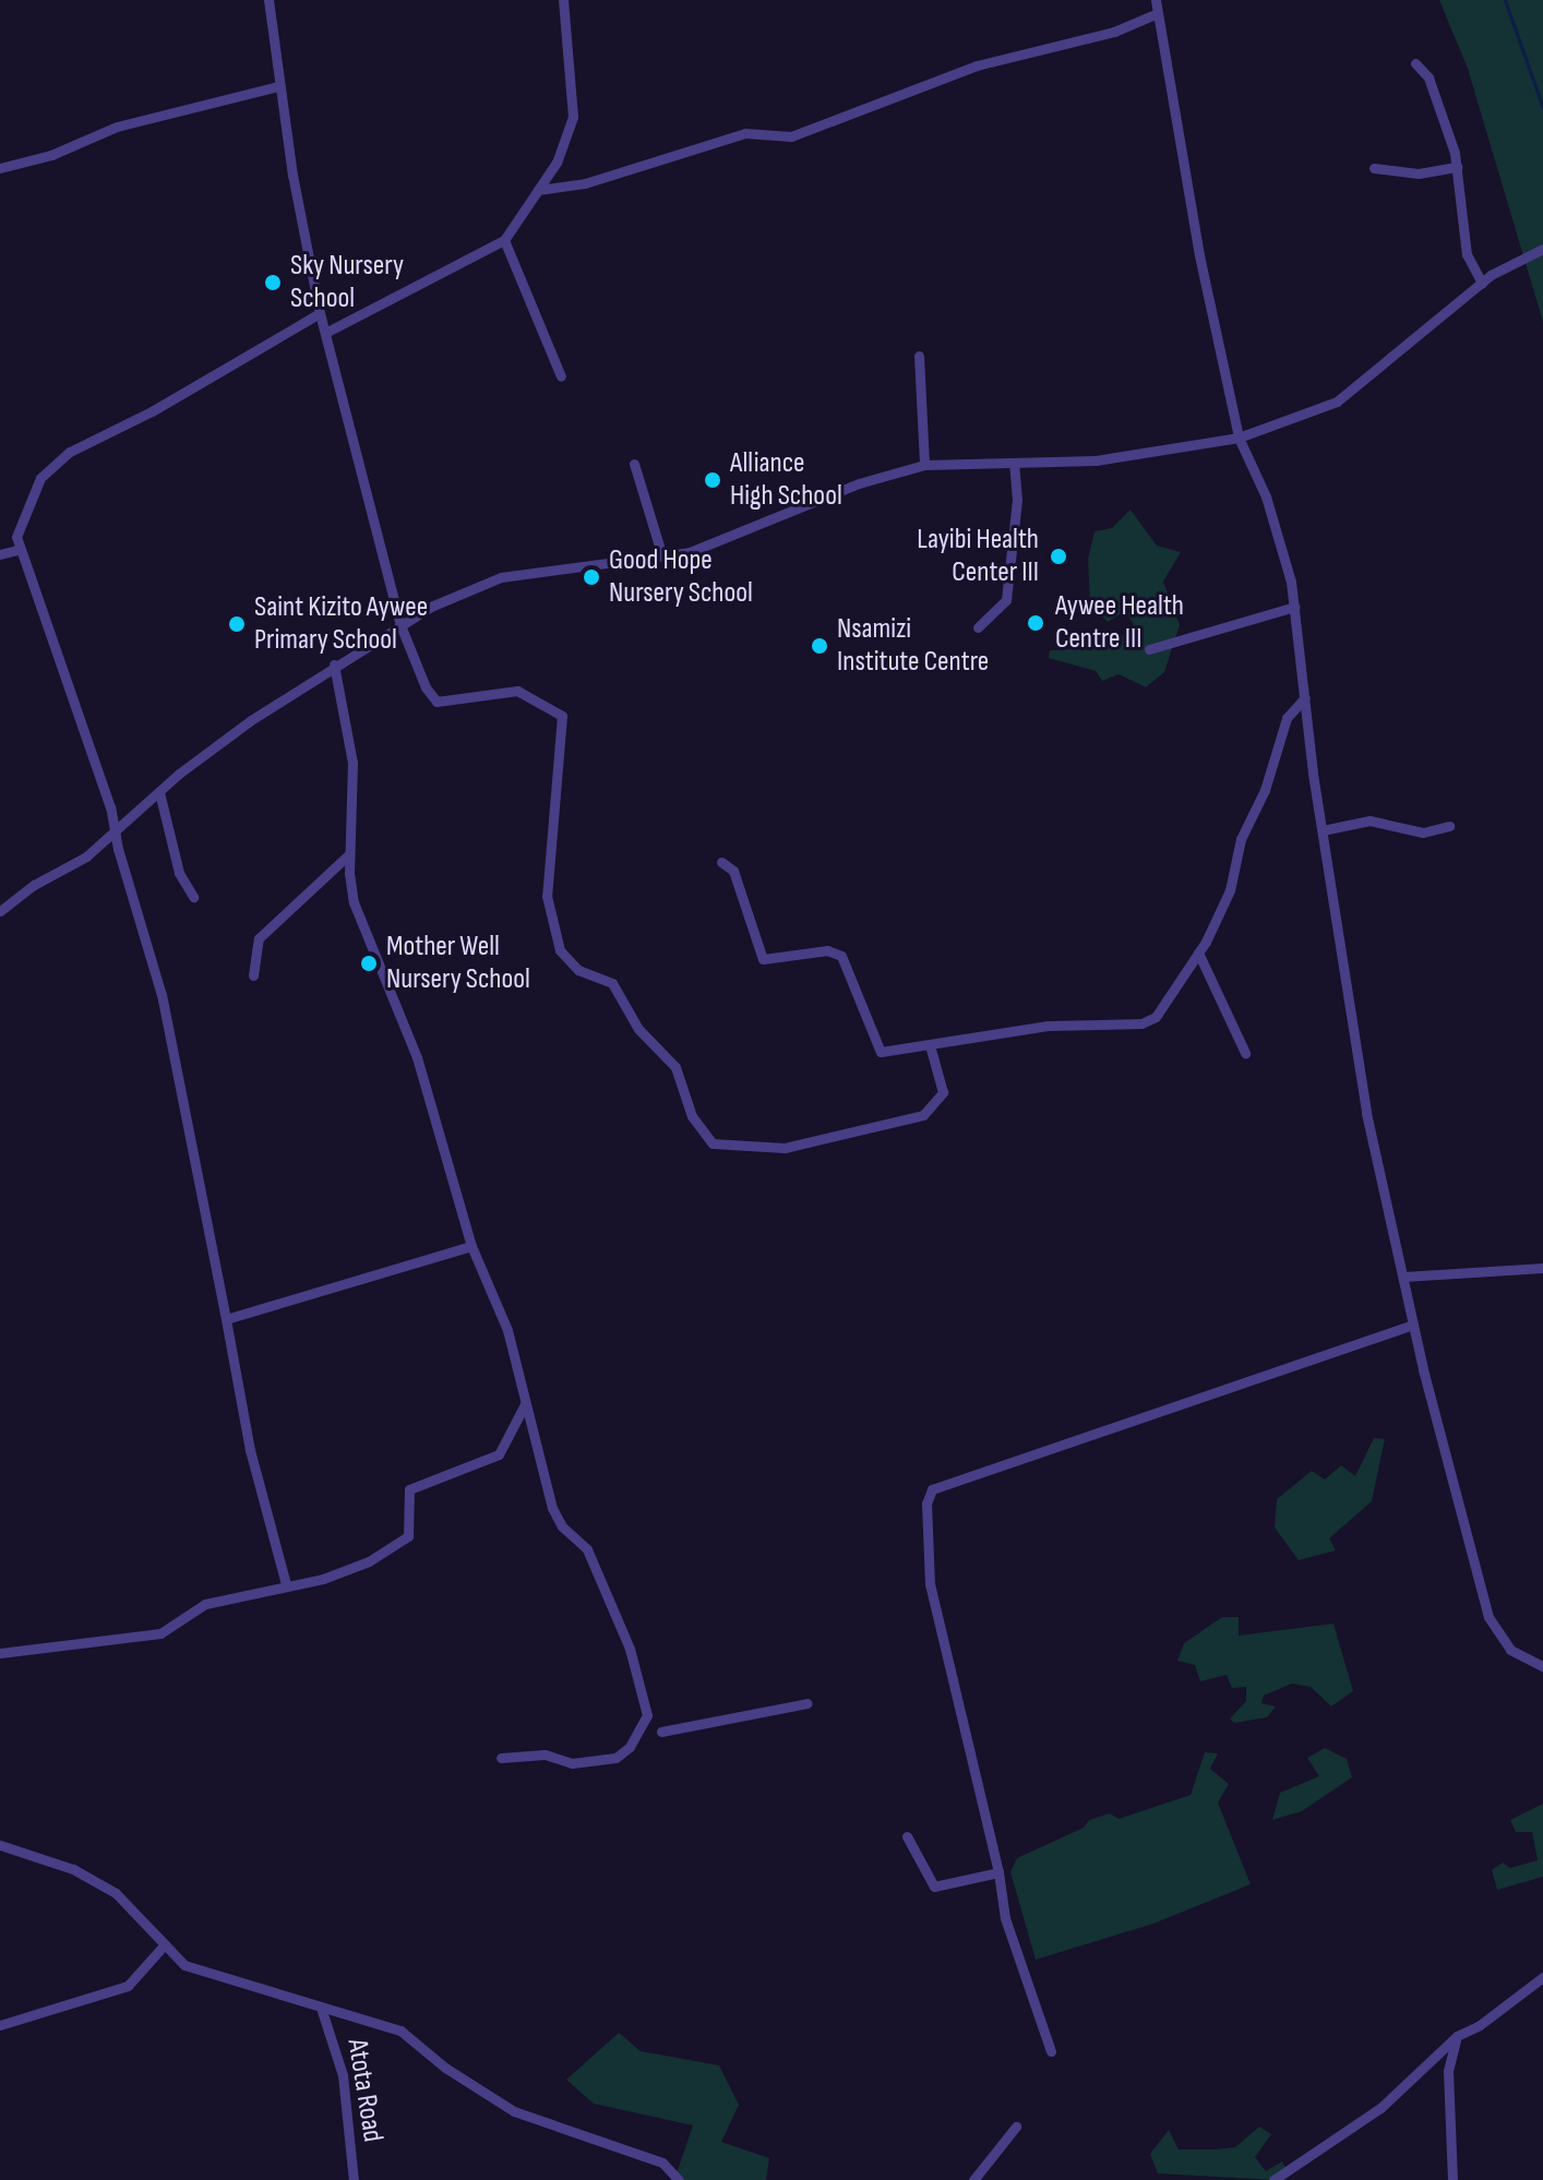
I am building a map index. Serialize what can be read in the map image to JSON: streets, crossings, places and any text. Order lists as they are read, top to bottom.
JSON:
{
  "streets": {
    "street": ["Atota Road"]
  },
  "places": [
    "Sky Nursery School",
    "Alliance High School",
    "Layibi Health Center III",
    "Good Hope Nursery School",
    "Aywee Health Centre III",
    "Saint Kizito Aywee Primary School",
    "Nsamizi Institute Centre",
    "Mother Well Nursery School"
  ]
}
